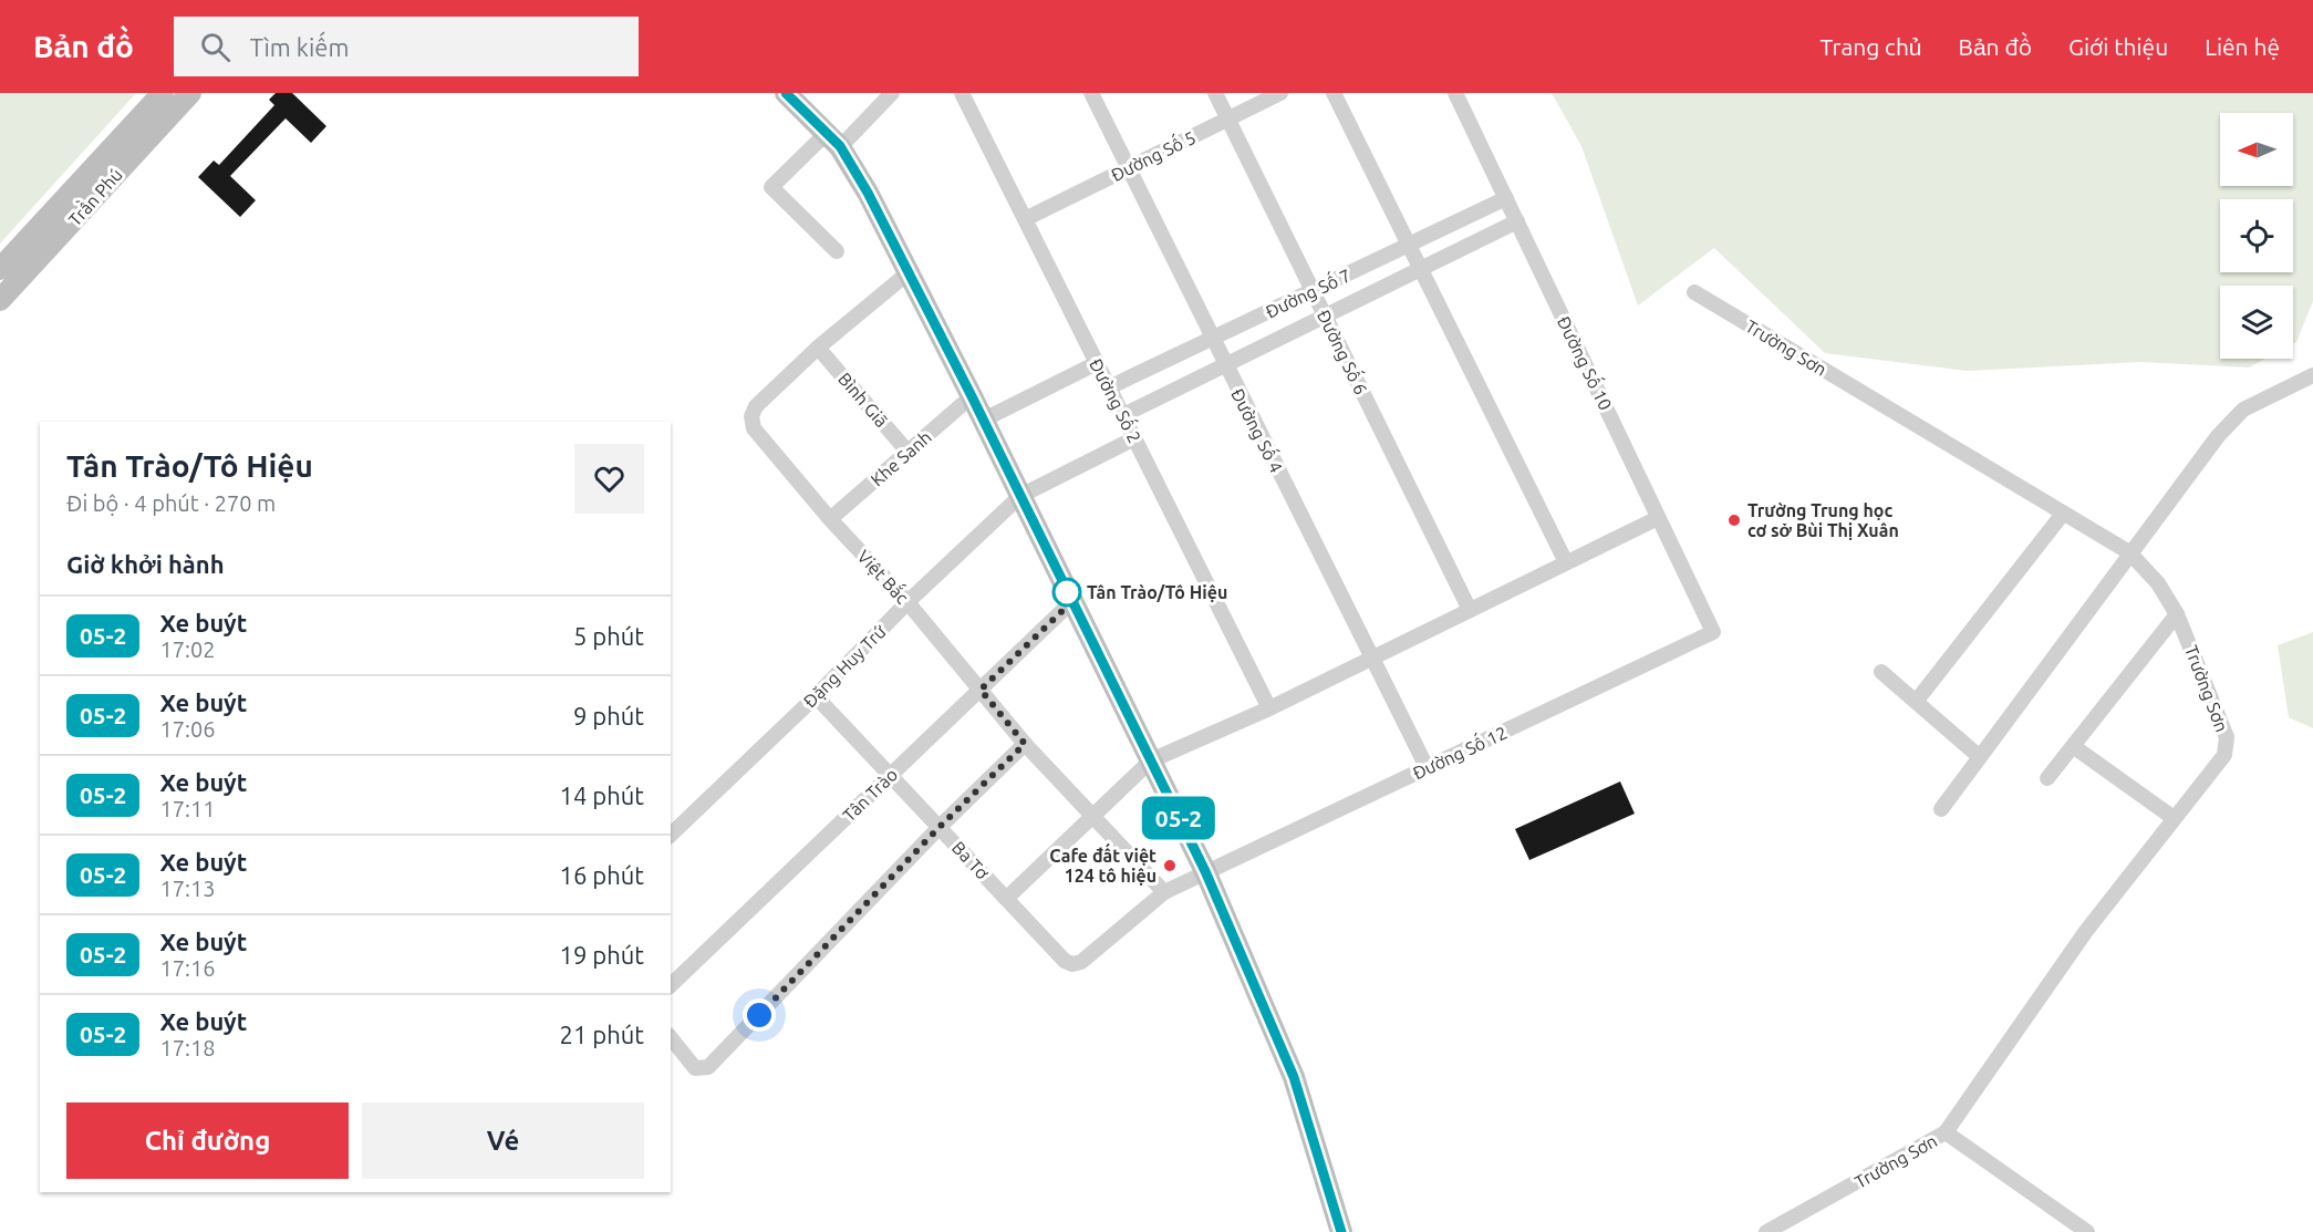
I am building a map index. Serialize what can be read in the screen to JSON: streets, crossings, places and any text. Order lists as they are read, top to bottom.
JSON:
{
  "streets": {
    "street": [
      "Đường Số 5",
      "Trần Phú",
      "Đường Số 7",
      "Trường Sơn",
      "Đường Số 6",
      "Đường Số 10",
      "Bình Giã",
      "Đường Số 2",
      "Đường Số 4",
      "Khe Sanh",
      "Việt Bắc",
      "Đặng Huy Trứ",
      "Đường Số 12",
      "Tân Trào",
      "Ba Tơ"
    ]
  },
  "crossings": [
    ["Đường Số 5", "Đường Số 6"],
    ["Đường Số 5", "Đường Số 2"],
    ["Đường Số 5", "Đường Số 4"],
    ["Đường Số 7", "Đường Số 6"],
    ["Đường Số 7", "Đường Số 10"],
    ["Đường Số 7", "Đường Số 2"],
    ["Đường Số 7", "Đường Số 4"],
    ["Đường Số 10", "Đường Số 12"],
    ["Bình Giã", "Khe Sanh"],
    ["Bình Giã", "Việt Bắc"],
    ["Đường Số 2", "Đặng Huy Trứ"],
    ["Đường Số 4", "Đường Số 12"],
    ["Khe Sanh", "Việt Bắc"],
    ["Việt Bắc", "Đặng Huy Trứ"],
    ["Việt Bắc", "Đường Số 12"],
    ["Việt Bắc", "Tân Trào"],
    ["Đặng Huy Trứ", "Ba Tơ"],
    ["Đường Số 12", "Ba Tơ"],
    ["Tân Trào", "Ba Tơ"]
  ],
  "places": ["Trường Trung học cơ sở Bùi Thị Xuân", "Tân Trào/Tô Hiệu", "Cafe đất việt 124 tô hiệu"],
  "lines": ["bus line 05-2"],
  "north": "left",
  "page": {
    "header": "Bản đồ",
    "search": "Tìm kiếm",
    "nav": [
      "Trang chủ",
      "Bản đồ",
      "Giới thiệu",
      "Liên hệ"
    ],
    "on_map": "05-2",
    "heading": [
      ["Tân Trào/Tô Hiệu", "Đi bộ · 4 phút · 270 m"],
      "Giờ khởi hành"
    ],
    "list": [
      {
        "mark": "05-2",
        "name": "Xe buýt",
        "note": "17:02",
        "value": "5 phút"
      },
      {
        "mark": "05-2",
        "name": "Xe buýt",
        "note": "17:06",
        "value": "9 phút"
      },
      {
        "mark": "05-2",
        "name": "Xe buýt",
        "note": "17:11",
        "value": "14 phút"
      },
      {
        "mark": "05-2",
        "name": "Xe buýt",
        "note": "17:13",
        "value": "16 phút"
      },
      {
        "mark": "05-2",
        "name": "Xe buýt",
        "note": "17:16",
        "value": "19 phút"
      },
      {
        "mark": "05-2",
        "name": "Xe buýt",
        "note": "17:18",
        "value": "21 phút"
      }
    ],
    "buttons": ["Chỉ đường", "Vé"]
  }
}
